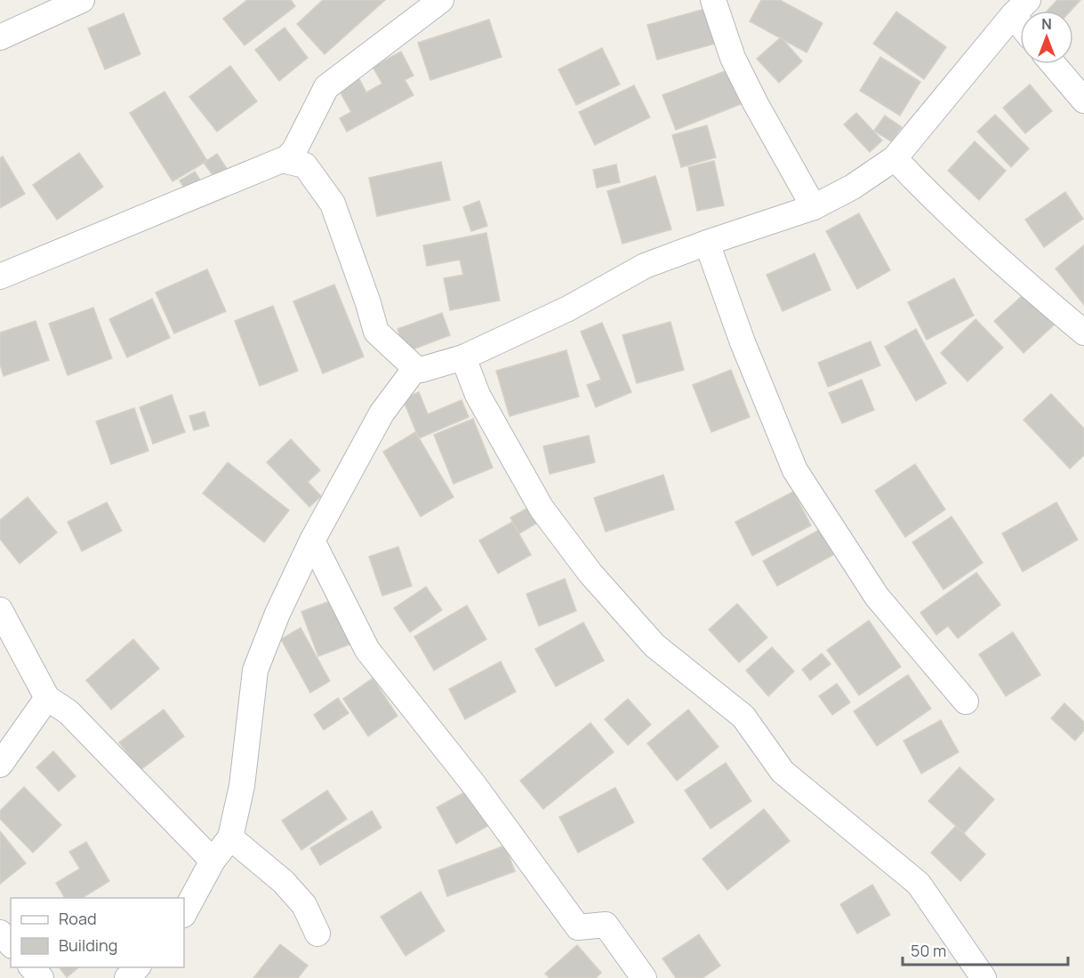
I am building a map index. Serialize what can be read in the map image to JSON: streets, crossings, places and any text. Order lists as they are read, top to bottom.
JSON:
{
  "legend": ["Road", "Building"],
  "scale_bar": "50 m",
  "north": "top"
}
